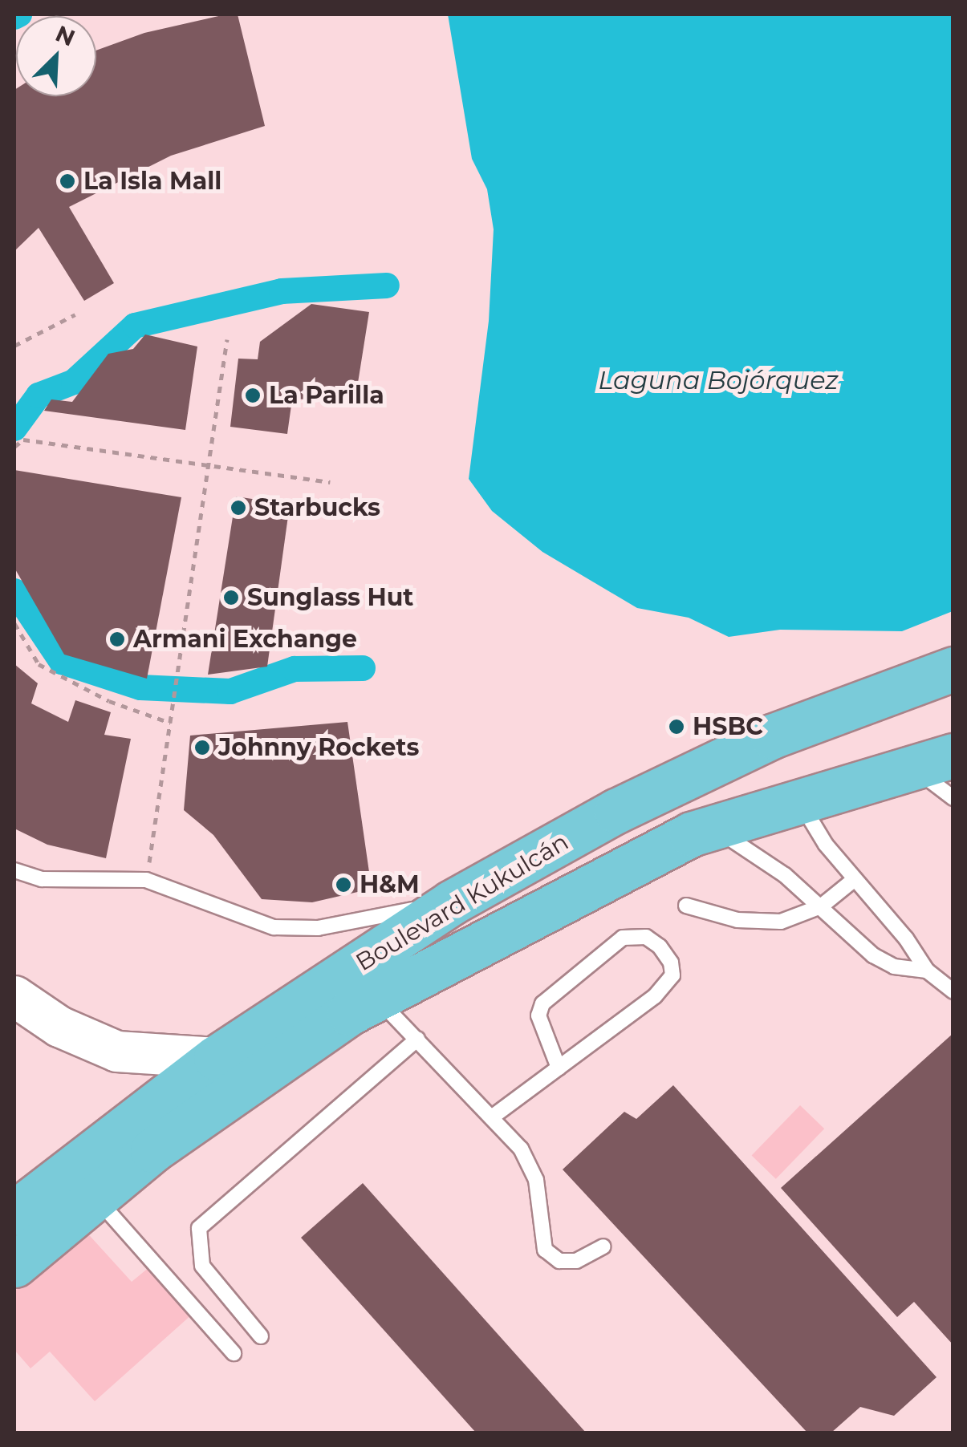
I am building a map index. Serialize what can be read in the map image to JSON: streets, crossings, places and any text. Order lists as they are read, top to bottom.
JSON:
{
  "streets": {
    "main road": ["Boulevard Kukulcán"]
  },
  "water": ["Laguna Bojórquez"],
  "places": [
    "La Isla Mall",
    "La Parilla",
    "Starbucks",
    "Sunglass Hut",
    "Armani Exchange",
    "HSBC",
    "Johnny Rockets",
    "H&M"
  ],
  "north": "top right"
}
